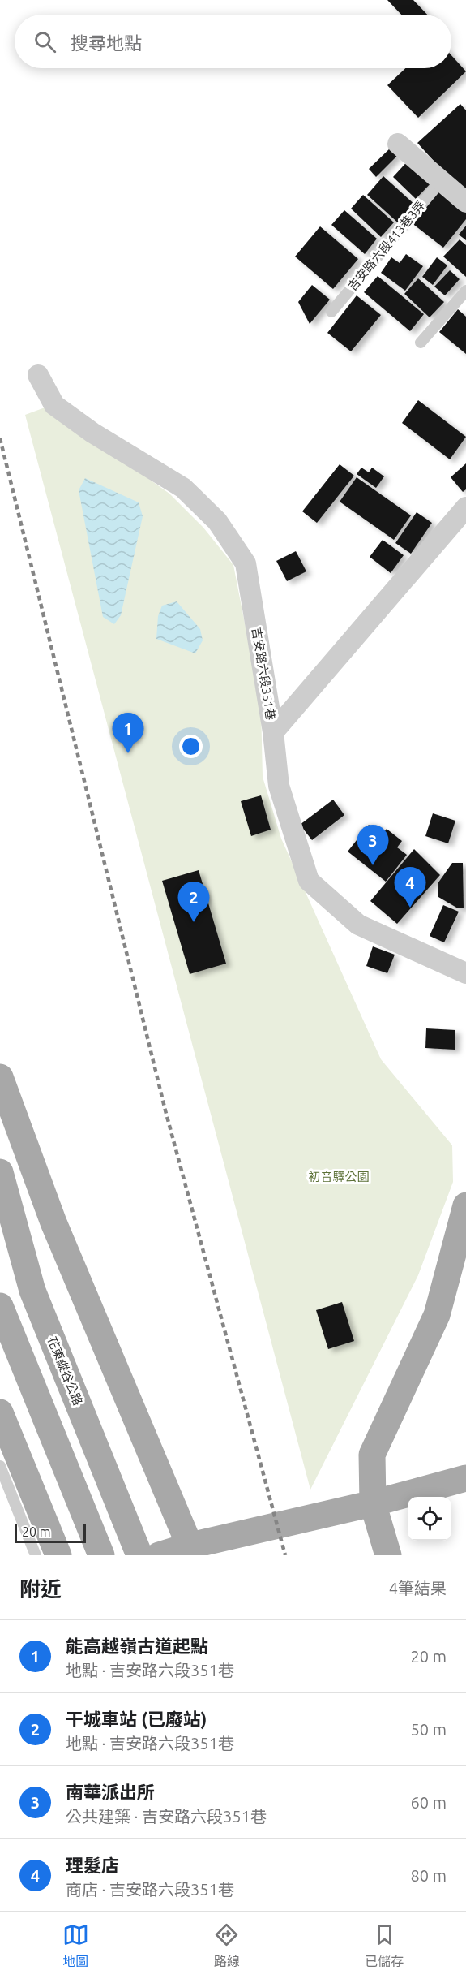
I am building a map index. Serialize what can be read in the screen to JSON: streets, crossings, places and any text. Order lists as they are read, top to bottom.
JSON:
{
  "streets": {
    "main road": ["花東縱谷公路"],
    "street": ["吉安路六段351巷"],
    "lane": ["吉安路六段413巷3弄"]
  },
  "parks": ["初音驛公園"],
  "scale_bar": "20 m",
  "page": {
    "search": "搜尋地點",
    "pins": [
      "1",
      "3",
      "4",
      "2"
    ],
    "scale": "20 m",
    "heading": ["附近", "4筆結果"],
    "list": [
      {
        "mark": "1",
        "name": "能高越嶺古道起點",
        "note": "地點 · 吉安路六段351巷",
        "value": "20 m"
      },
      {
        "mark": "2",
        "name": "干城車站 (已廢站)",
        "note": "地點 · 吉安路六段351巷",
        "value": "50 m"
      },
      {
        "mark": "3",
        "name": "南華派出所",
        "note": "公共建築 · 吉安路六段351巷",
        "value": "60 m"
      },
      {
        "mark": "4",
        "name": "理髮店",
        "note": "商店 · 吉安路六段351巷",
        "value": "80 m"
      }
    ],
    "nav": ["地圖", "路線", "已儲存"]
  }
}
